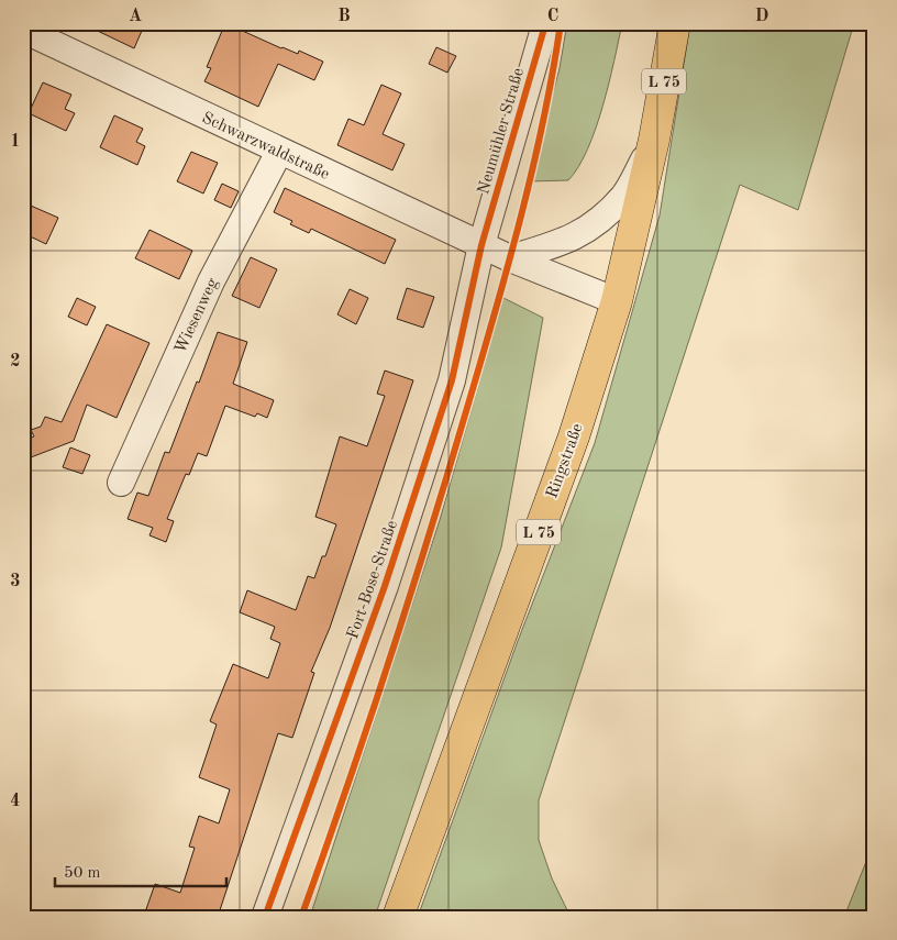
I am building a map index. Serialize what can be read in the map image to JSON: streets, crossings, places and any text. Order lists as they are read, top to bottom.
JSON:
{
  "streets": {
    "main road": ["L 75", "Ringstraße"],
    "street": [
      "Neumühler Straße",
      "Schwarzwaldstraße",
      "Wiesenweg",
      "Fort-Bose-Straße"
    ]
  },
  "crossings": [
    ["Neumühler Straße", "Schwarzwaldstraße"],
    ["Neumühler Straße", "Fort-Bose-Straße"],
    ["Schwarzwaldstraße", "Wiesenweg"],
    ["Schwarzwaldstraße", "Ringstraße"],
    ["Schwarzwaldstraße", "Fort-Bose-Straße"]
  ],
  "scale_bar": "50 m",
  "grid": {
    "columns": [
      "A",
      "B",
      "C",
      "D"
    ],
    "rows": [
      "1",
      "2",
      "3",
      "4"
    ]
  }
}
